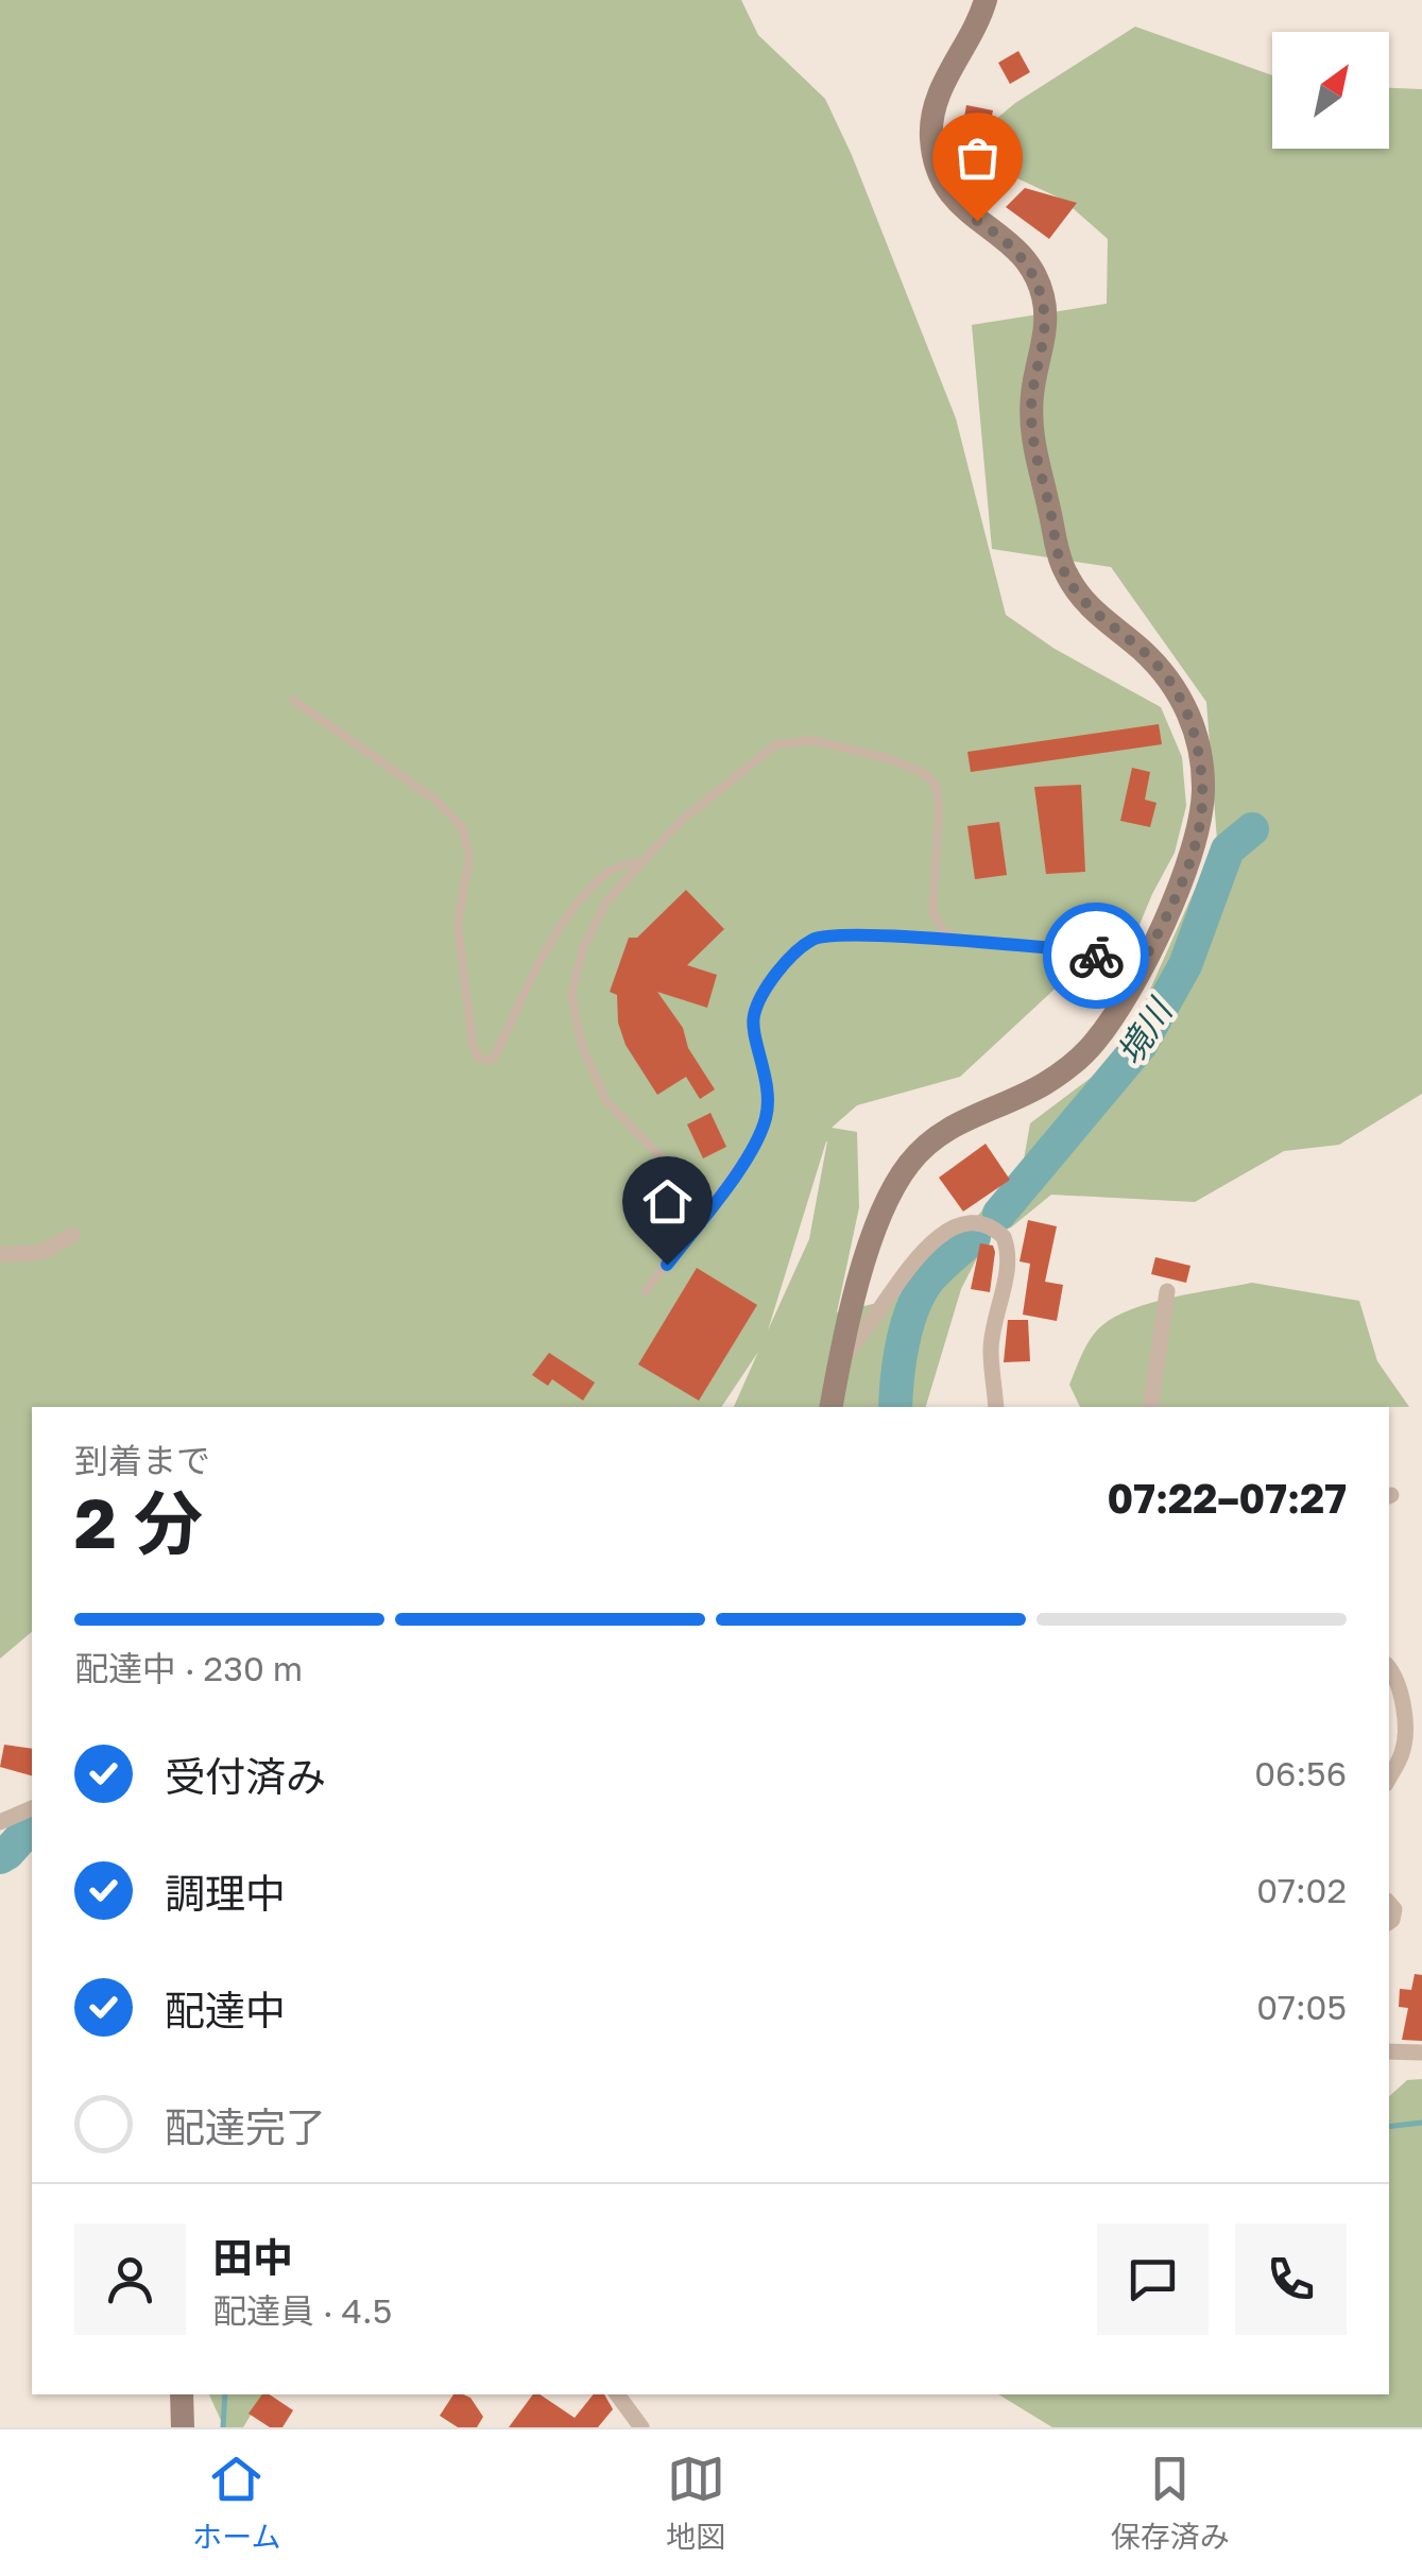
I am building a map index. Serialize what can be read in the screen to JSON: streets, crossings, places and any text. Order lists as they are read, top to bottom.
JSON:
{
  "water": ["境川"],
  "north": "top right",
  "page": {
    "heading": ["2 分", "到着まで", "07:22–07:27"],
    "panel": ["田中", "配達員 · 4.5"],
    "bar": "配達中 · 230 m",
    "list": [
      ["受付済み", "06:56"],
      ["調理中", "07:02"],
      ["配達中", "07:05"],
      "配達完了"
    ],
    "tabs": ["ホーム", "地図", "保存済み"]
  }
}
